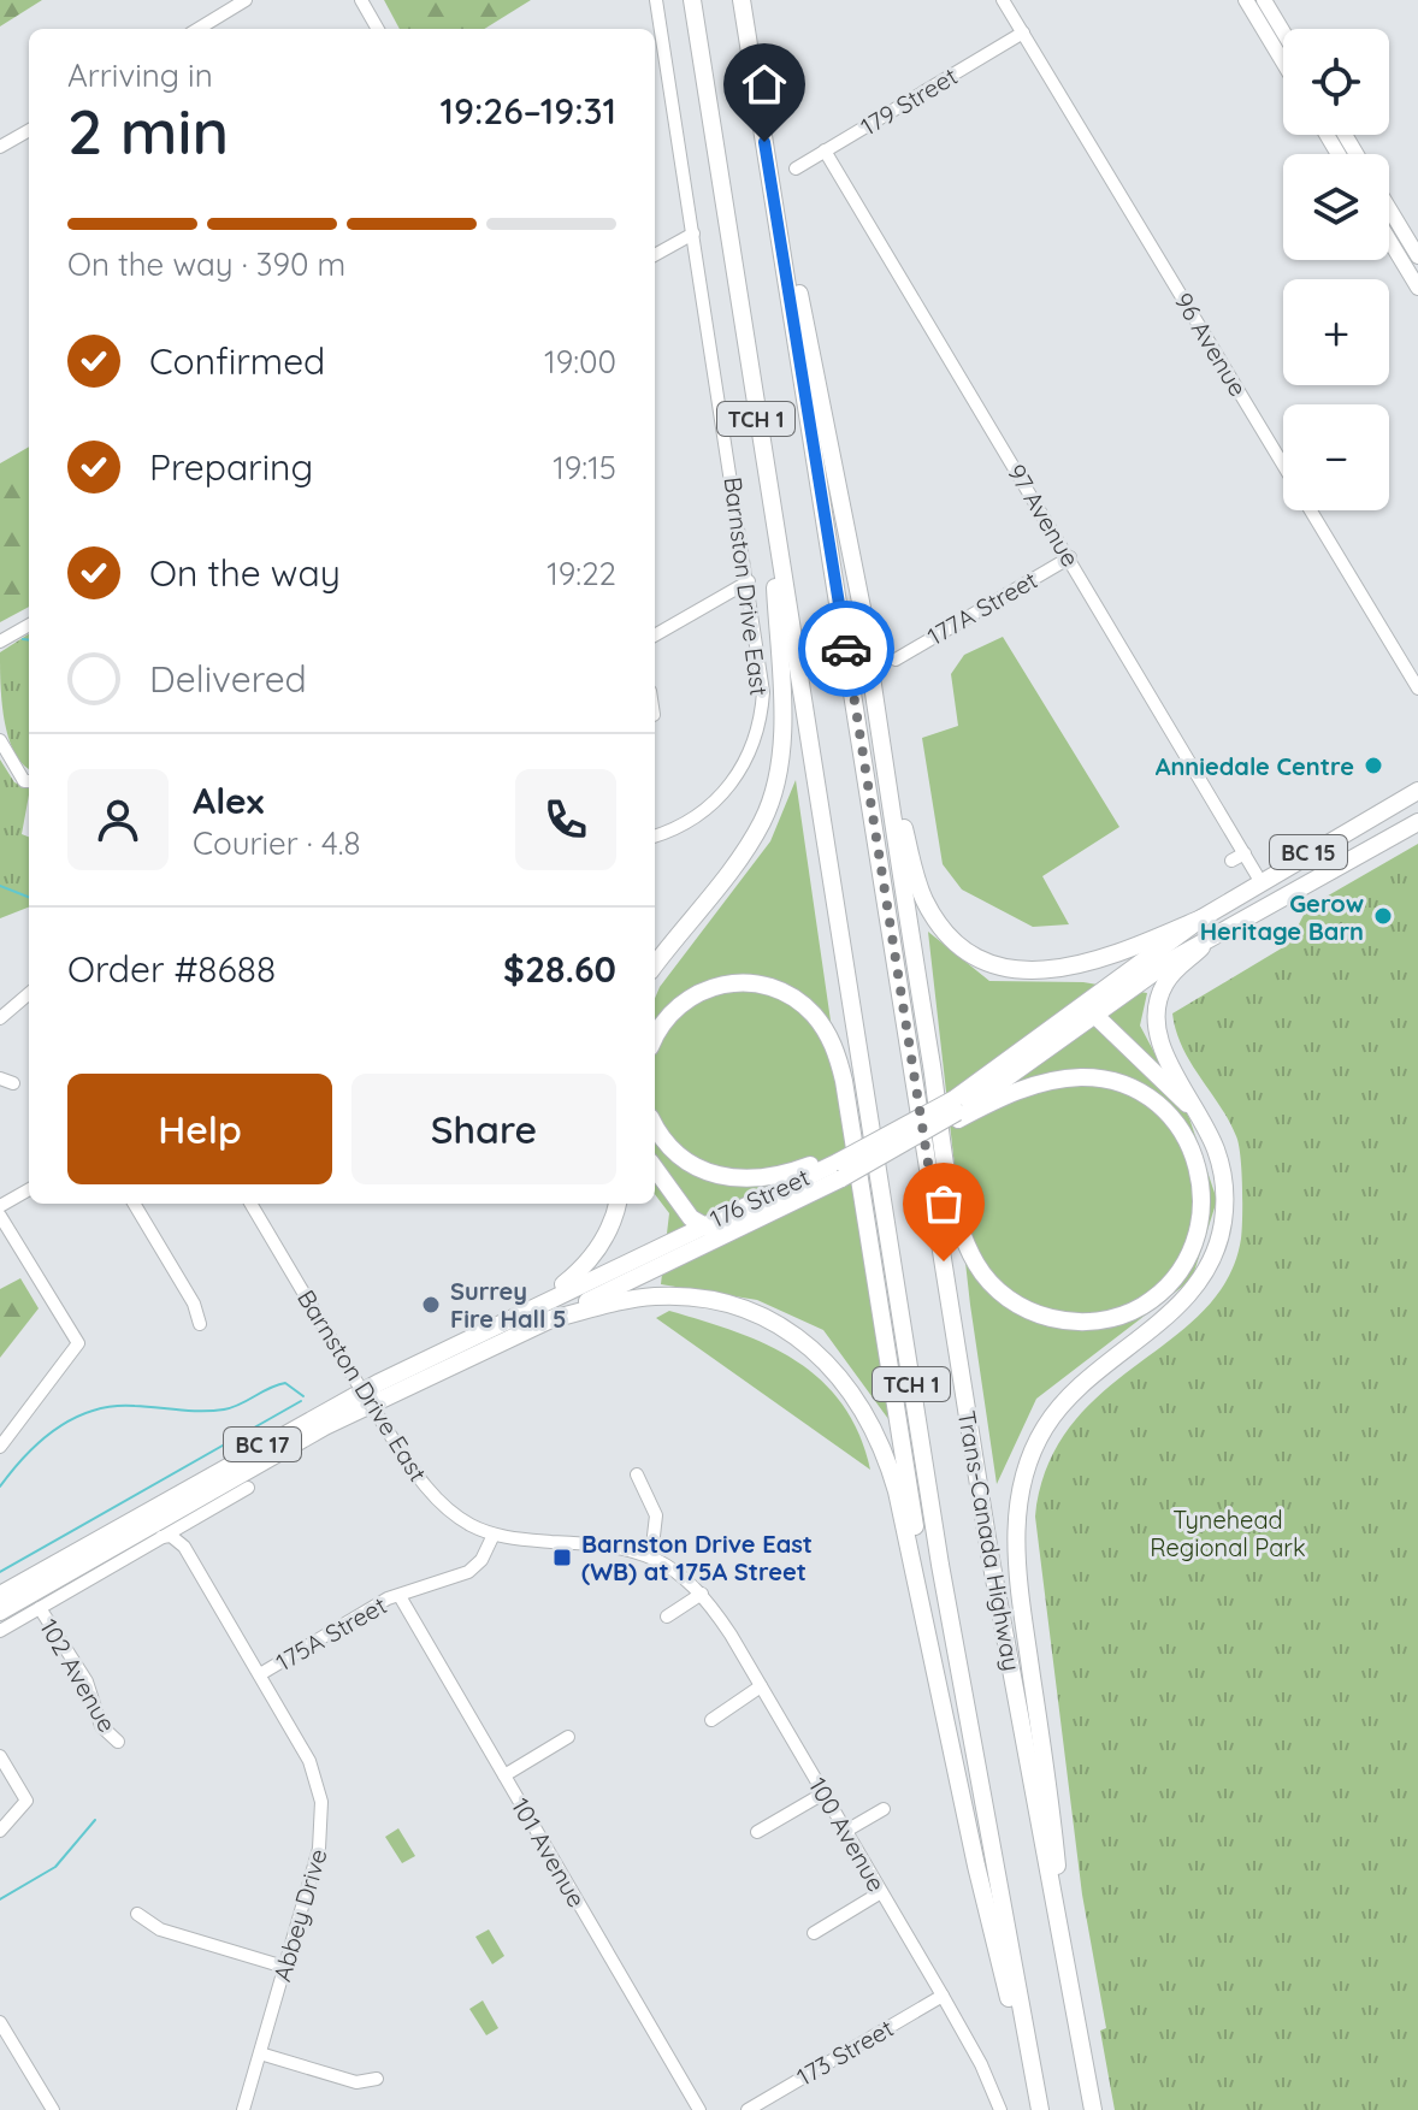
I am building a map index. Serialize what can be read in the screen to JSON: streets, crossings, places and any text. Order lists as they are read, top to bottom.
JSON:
{
  "streets": {
    "highway": [
      "TCH 1",
      "BC 15",
      "176 Street",
      "BC 17",
      "Trans-Canada Highway"
    ],
    "street": [
      "179 Street",
      "96 Avenue",
      "97 Avenue",
      "Barnston Drive East",
      "177A Street",
      "175A Street",
      "102 Avenue",
      "100 Avenue",
      "101 Avenue",
      "Abbey Drive",
      "173 Street"
    ]
  },
  "crossings": [
    ["179 Street", "96 Avenue"],
    ["179 Street", "97 Avenue"],
    ["97 Avenue", "177A Street"],
    ["97 Avenue", "BC 15"],
    ["Barnston Drive East", "175A Street"],
    ["Barnston Drive East", "100 Avenue"],
    ["BC 15", "176 Street"],
    ["176 Street", "BC 17"],
    ["175A Street", "101 Avenue"],
    ["175A Street", "Abbey Drive"],
    ["100 Avenue", "173 Street"]
  ],
  "parks": ["Tynehead Regional Park"],
  "places": {
    "other": ["Anniedale Centre", "Gerow Heritage Barn", "Surrey Fire Hall 5"],
    "transit": ["Barnston Drive East (WB) at 175A Street"]
  },
  "page": {
    "map_buttons": ["+", "−"],
    "heading": ["2 min", "Arriving in", "19:26–19:31"],
    "panel": [
      "Alex",
      "Courier · 4.8",
      "Order #8688",
      "$28.60"
    ],
    "bar": "On the way · 390 m",
    "list": [
      ["Confirmed", "19:00"],
      ["Preparing", "19:15"],
      ["On the way", "19:22"],
      "Delivered"
    ],
    "buttons": ["Help", "Share"]
  }
}
